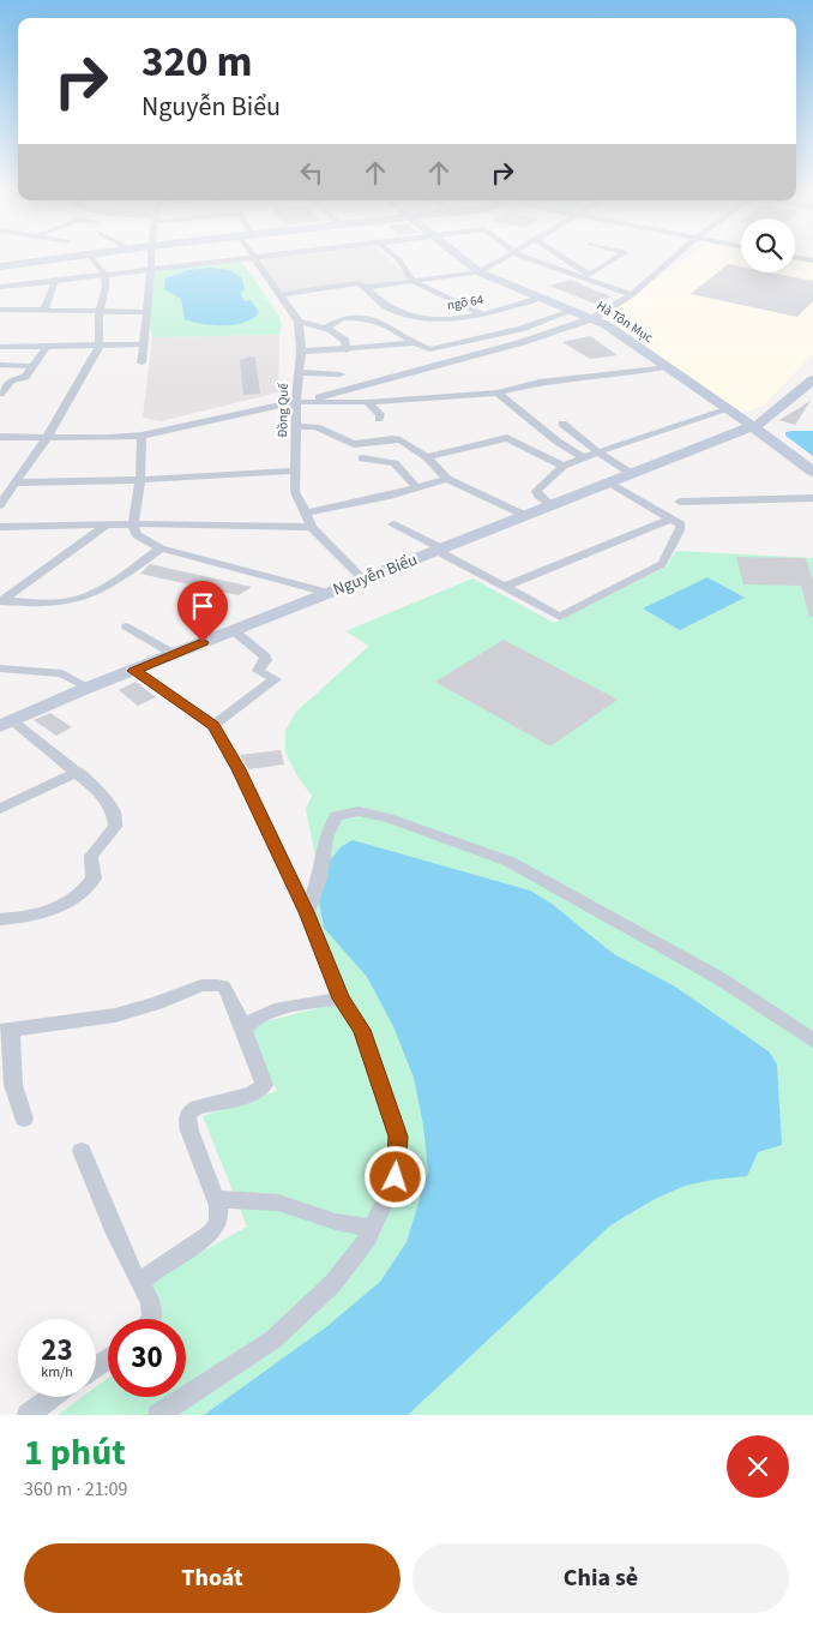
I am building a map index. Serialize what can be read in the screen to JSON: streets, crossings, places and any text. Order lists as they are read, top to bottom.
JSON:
{
  "streets": {
    "street": [
      "ngõ 64",
      "Hà Tôn Mục",
      "Đồng Quế",
      "Nguyễn Biểu"
    ]
  },
  "crossings": [
    ["ngõ 64", "Hà Tôn Mục"],
    ["Hà Tôn Mục", "Nguyễn Biểu"],
    ["Đồng Quế", "Nguyễn Biểu"]
  ],
  "page": {
    "turn": ["320 m", "Nguyễn Biểu"],
    "speed": "23 km/h",
    "limit": "30",
    "heading": ["1 phút", "360 m · 21:09"],
    "buttons": ["Thoát", "Chia sẻ"]
  }
}
